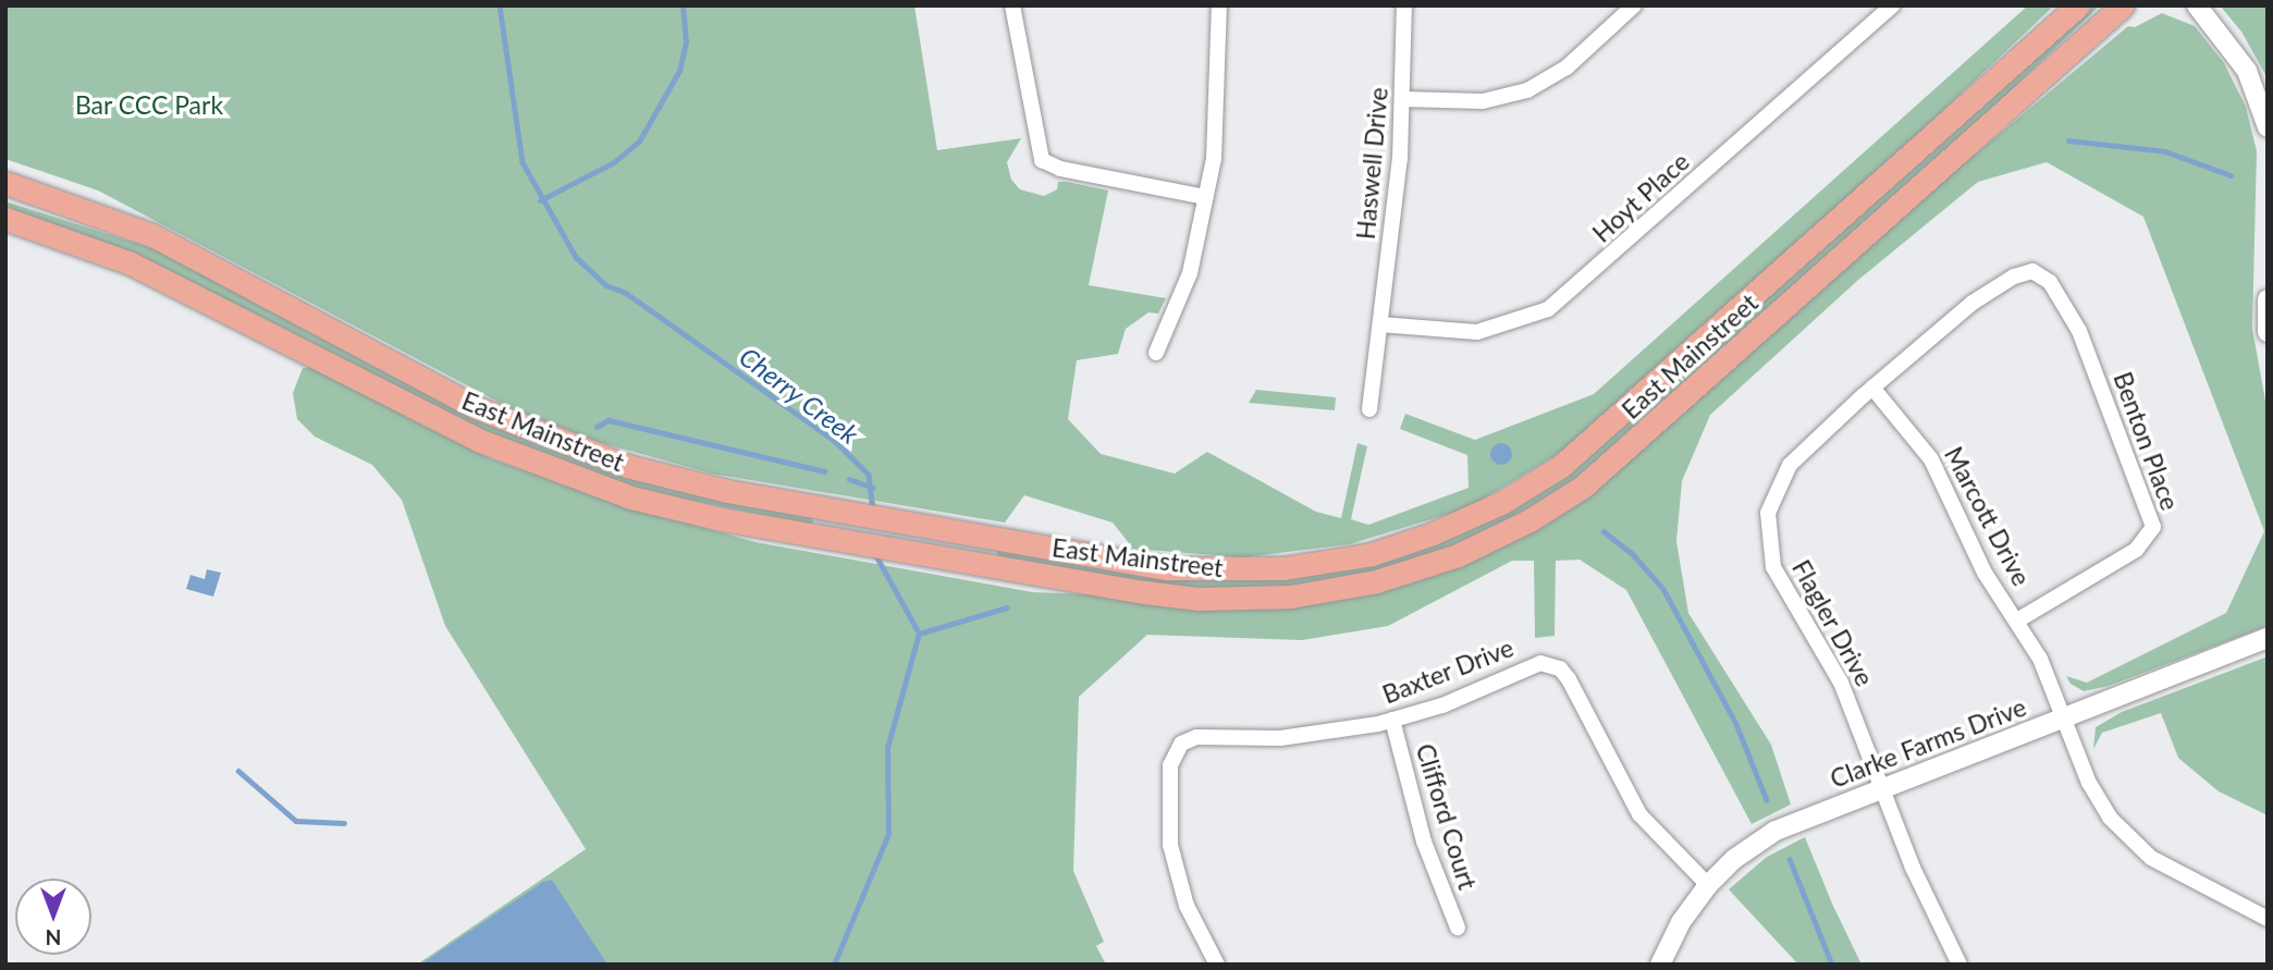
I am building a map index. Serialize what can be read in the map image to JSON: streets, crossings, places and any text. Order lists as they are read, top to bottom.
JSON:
{
  "streets": {
    "main road": ["East Mainstreet"],
    "street": [
      "Haswell Drive",
      "Hoyt Place",
      "Benton Place",
      "Marcott Drive",
      "Flagler Drive",
      "Baxter Drive",
      "Clarke Farms Drive",
      "Clifford Court"
    ]
  },
  "crossings": [
    ["Haswell Drive", "Hoyt Place"],
    ["Benton Place", "Marcott Drive"],
    ["Benton Place", "Flagler Drive"],
    ["Marcott Drive", "Flagler Drive"],
    ["Marcott Drive", "Clarke Farms Drive"],
    ["Flagler Drive", "Clarke Farms Drive"],
    ["Baxter Drive", "Clarke Farms Drive"],
    ["Baxter Drive", "Clifford Court"]
  ],
  "water": ["Cherry Creek"],
  "parks": ["Bar CCC Park"],
  "north": "bottom"
}
